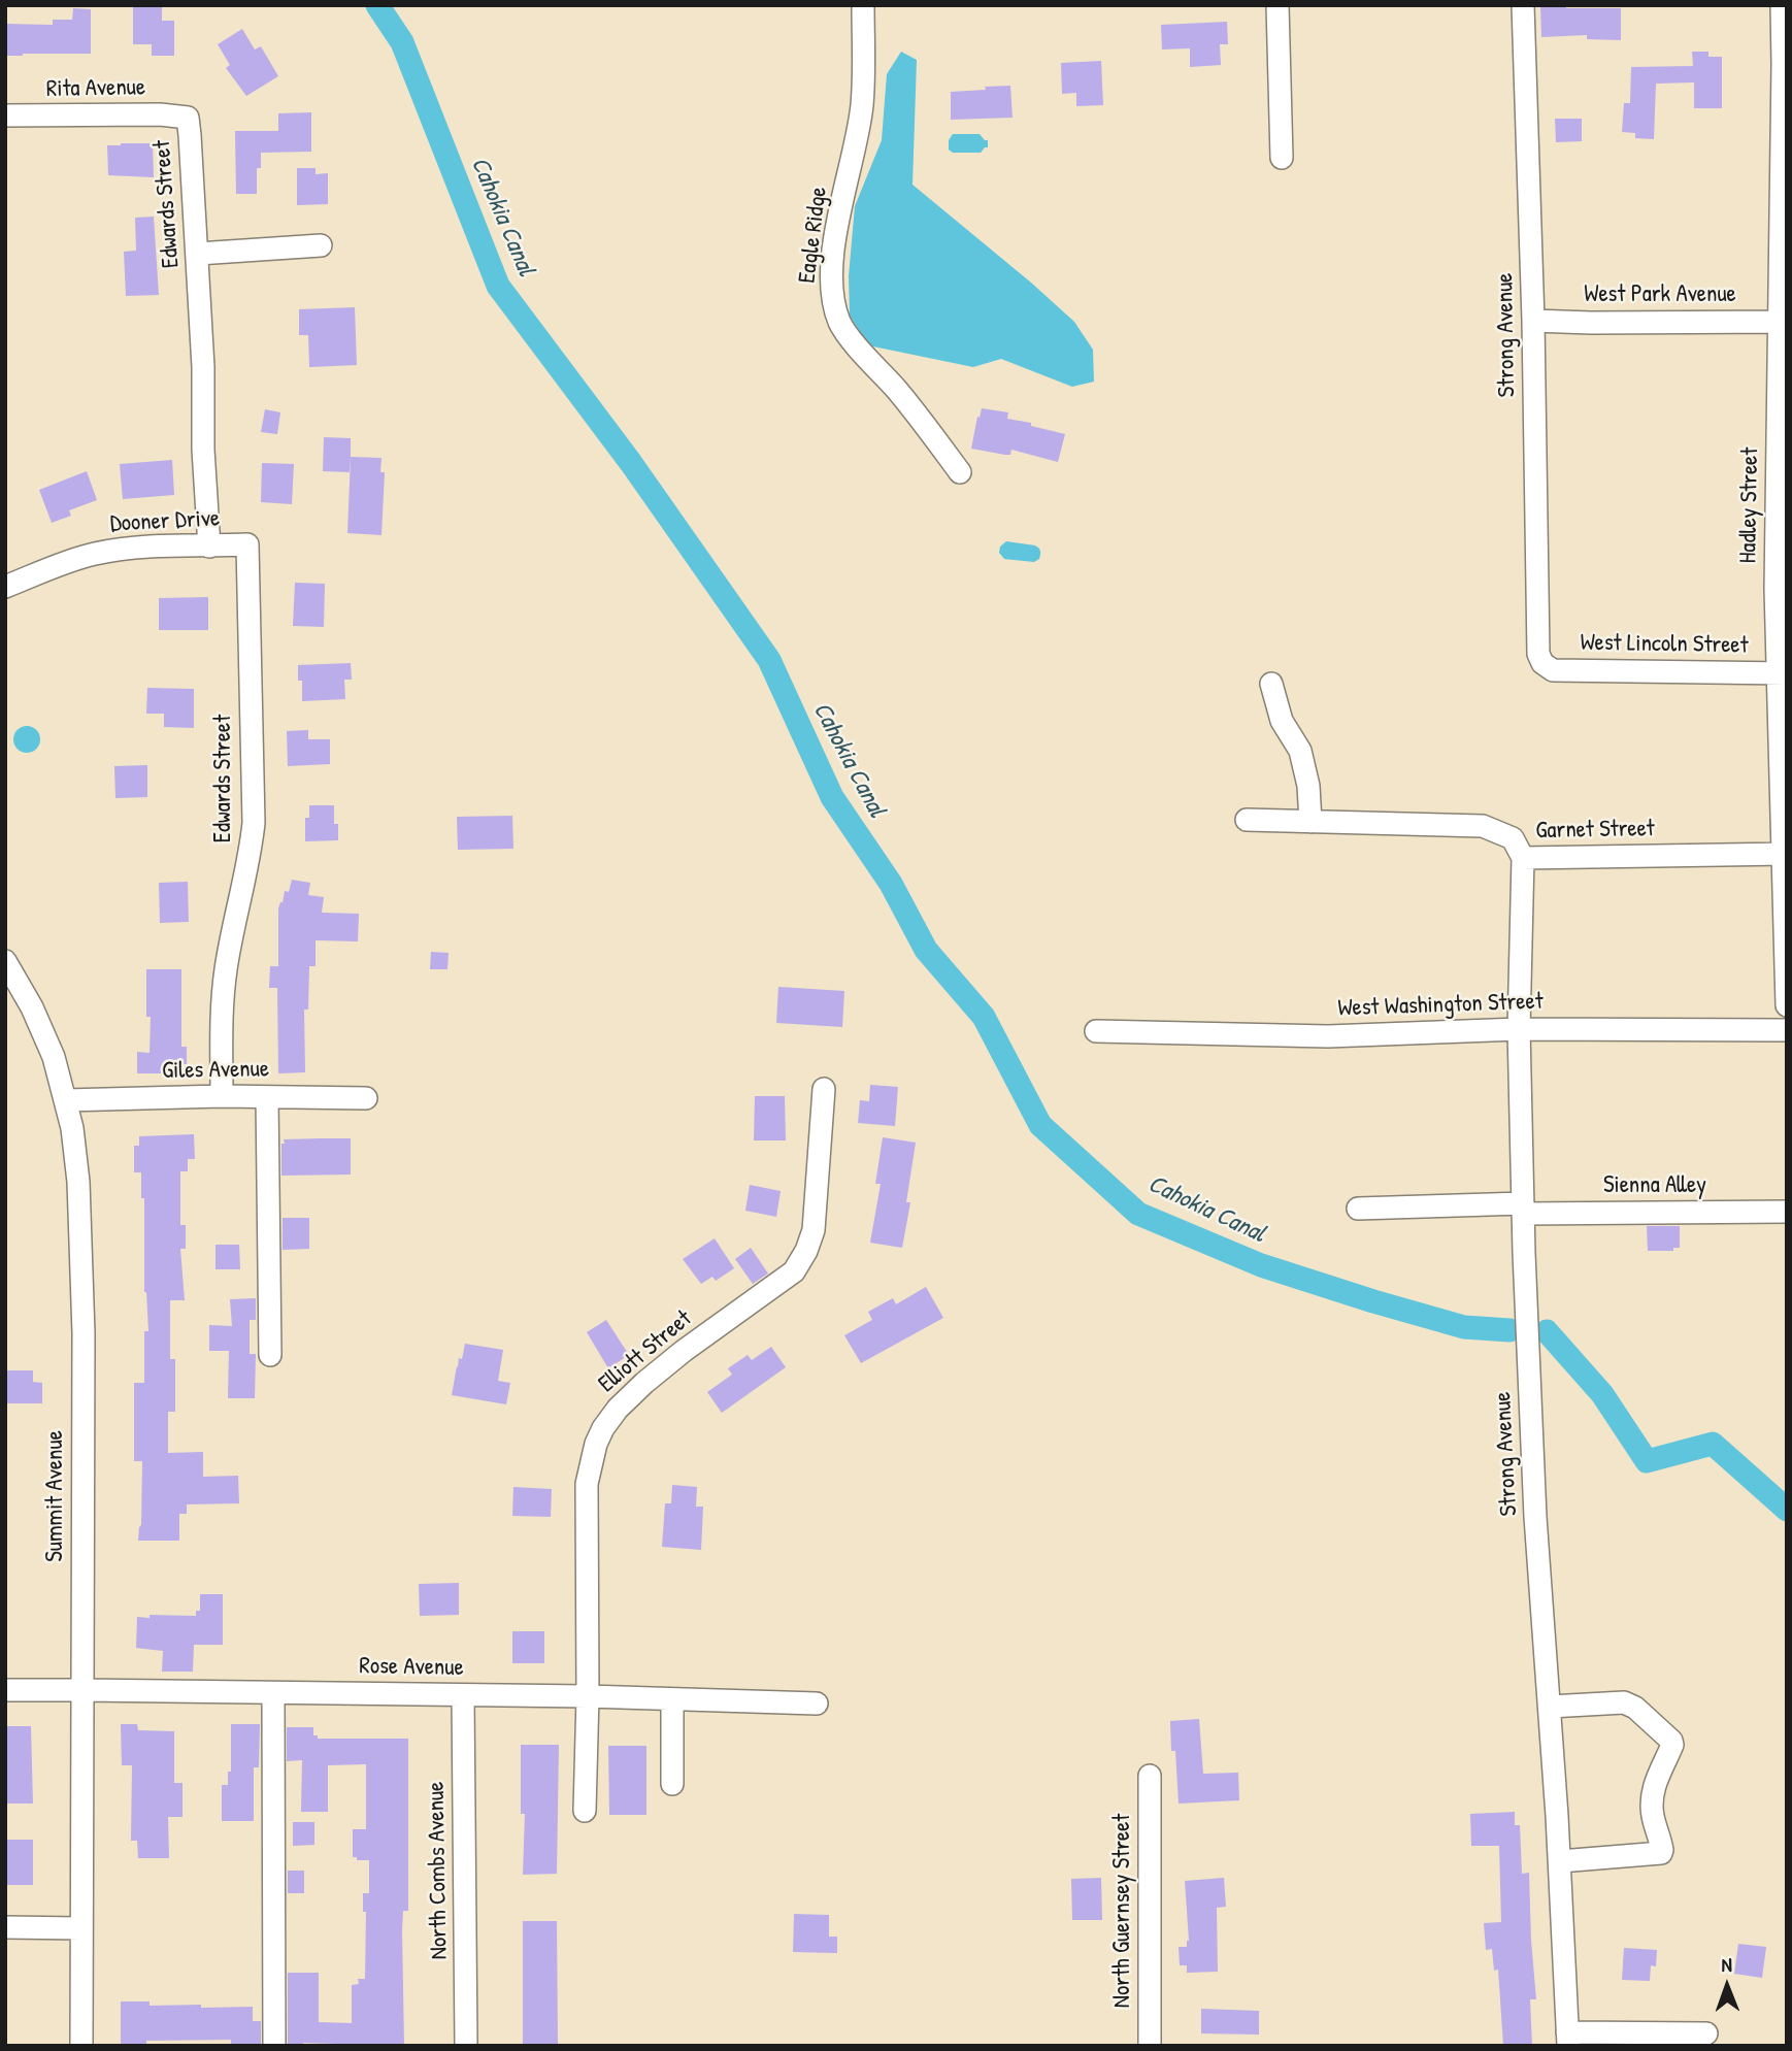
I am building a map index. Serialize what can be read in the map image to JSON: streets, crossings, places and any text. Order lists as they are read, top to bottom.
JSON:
{
  "streets": {
    "street": [
      "Rita Avenue",
      "Edwards Street",
      "Eagle Ridge",
      "West Park Avenue",
      "Strong Avenue",
      "Hadley Street",
      "Dooner Drive",
      "West Lincoln Street",
      "Garnet Street",
      "West Washington Street",
      "Giles Avenue",
      "Sienna Alley",
      "Elliott Street",
      "Summit Avenue",
      "Rose Avenue",
      "North Combs Avenue",
      "North Guernsey Street"
    ]
  },
  "crossings": [
    ["Rita Avenue", "Edwards Street"],
    ["Edwards Street", "Dooner Drive"],
    ["Edwards Street", "Giles Avenue"],
    ["West Park Avenue", "Strong Avenue"],
    ["West Park Avenue", "Hadley Street"],
    ["Strong Avenue", "West Lincoln Street"],
    ["Strong Avenue", "Garnet Street"],
    ["Strong Avenue", "West Washington Street"],
    ["Strong Avenue", "Sienna Alley"],
    ["Hadley Street", "West Lincoln Street"],
    ["Hadley Street", "Garnet Street"],
    ["Giles Avenue", "Summit Avenue"],
    ["Elliott Street", "Rose Avenue"],
    ["Summit Avenue", "Rose Avenue"],
    ["Rose Avenue", "North Combs Avenue"]
  ],
  "water": ["Cahokia Canal"],
  "north": "top"
}
